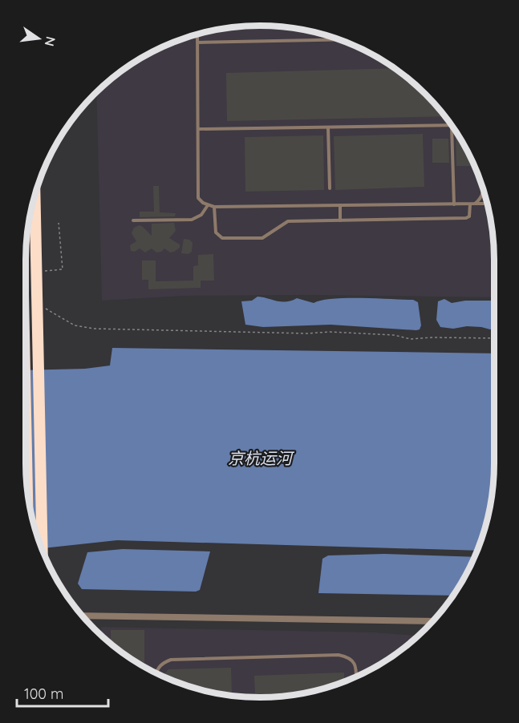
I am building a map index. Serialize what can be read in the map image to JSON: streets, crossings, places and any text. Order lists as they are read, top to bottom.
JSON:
{
  "water": ["京杭运河"],
  "scale_bar": "100 m",
  "north": "right"
}
